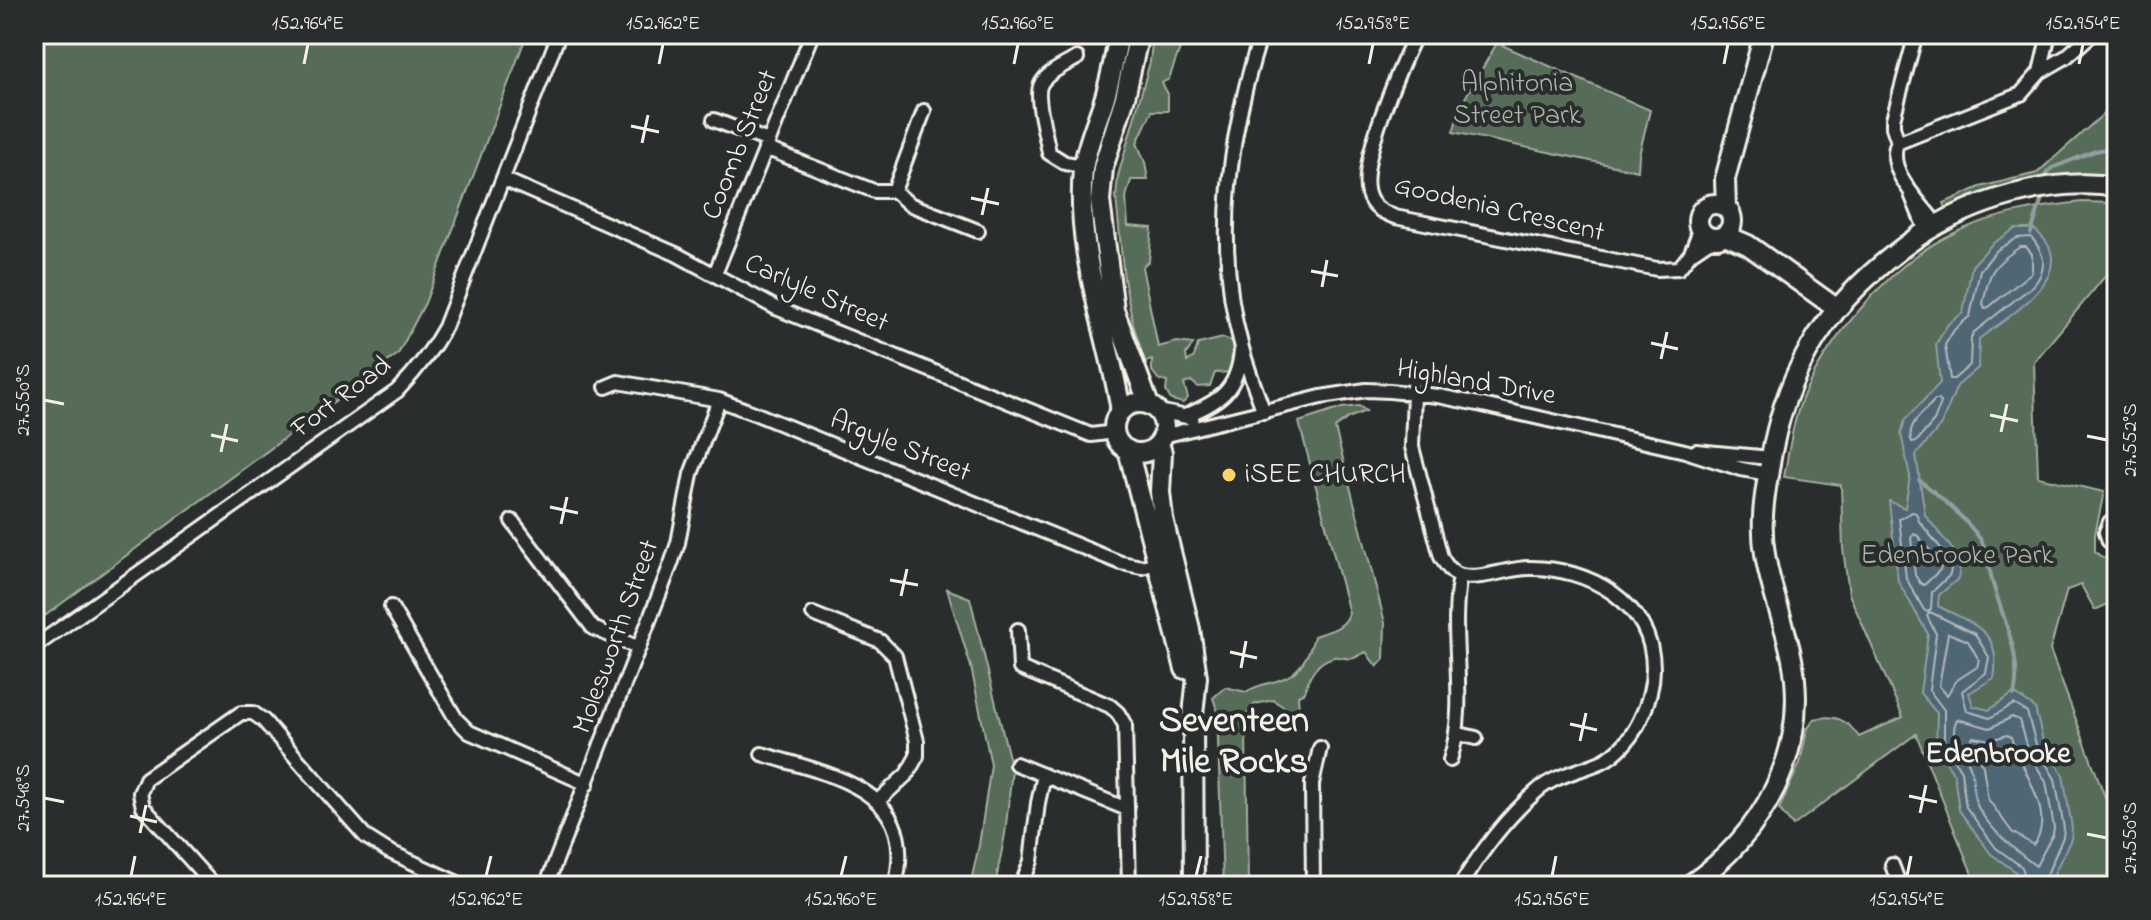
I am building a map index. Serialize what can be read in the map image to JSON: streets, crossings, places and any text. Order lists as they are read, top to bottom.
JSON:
{
  "streets": {
    "street": [
      "Coomb Street",
      "Goodenia Crescent",
      "Carlyle Street",
      "Highland Drive",
      "Fort Road",
      "Argyle Street",
      "Molesworth Street"
    ]
  },
  "crossings": [
    ["Coomb Street", "Carlyle Street"],
    ["Carlyle Street", "Highland Drive"],
    ["Carlyle Street", "Fort Road"],
    ["Argyle Street", "Molesworth Street"]
  ],
  "districts": ["Seventeen Mile Rocks", "Edenbrooke"],
  "parks": ["Alphitonia Street Park", "Edenbrooke Park"],
  "places": ["iSEE CHURCH"],
  "coordinates": [
    "152.964°E",
    "152.962°E",
    "152.960°E",
    "152.958°E",
    "152.956°E",
    "152.954°E",
    "27.550°S",
    "27.552°S",
    "27.548°S"
  ]
}
